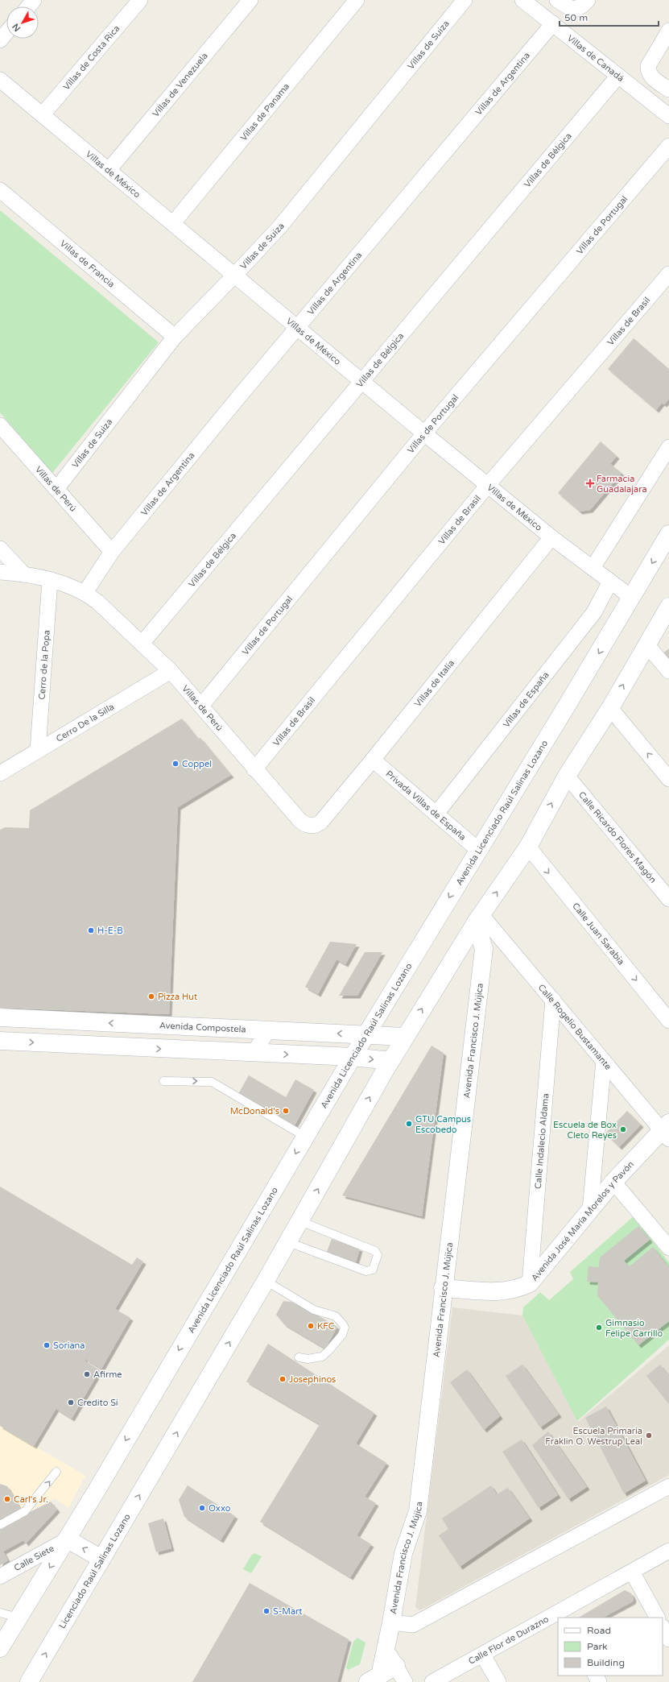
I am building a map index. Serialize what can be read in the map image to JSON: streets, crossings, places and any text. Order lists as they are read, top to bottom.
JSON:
{
  "streets": {
    "main road": [
      "Avenida Licenciado Raúl Salinas Lozano",
      "Avenida Compostela",
      "Avenida Francisco J. Mújica",
      "Avenida José María Morelos y Pavón",
      "Licenciado Raúl Salinas Lozano"
    ],
    "street": [
      "Villas de Suiza",
      "Villas de Costa Rica",
      "Villas de Canadá",
      "Villas de Argentina",
      "Villas de Venezuela",
      "Villas de Panama",
      "Villas de Bélgica",
      "Villas de México",
      "Villas de Portugal",
      "Villas de Francia",
      "Villas de Brasil",
      "Villas de Perú",
      "Cerro de la Popa",
      "Villas de Italia",
      "Villas de España",
      "Cerro De la Silla",
      "Privada Villas de España",
      "Calle Ricardo Flores Magón",
      "Calle Juan Sarabia",
      "Calle Rogelio Bustamante",
      "Calle Indalecio Aldama",
      "Calle Siete",
      "Calle Flor de Durazno"
    ]
  },
  "crossings": [
    ["Villas de Suiza", "Villas de México"],
    ["Villas de Suiza", "Villas de Francia"],
    ["Villas de Suiza", "Villas de Perú"],
    ["Villas de Costa Rica", "Villas de México"],
    ["Villas de Canadá", "Villas de Argentina"],
    ["Villas de Canadá", "Villas de Bélgica"],
    ["Villas de Argentina", "Villas de México"],
    ["Villas de Argentina", "Villas de Perú"],
    ["Villas de Venezuela", "Villas de México"],
    ["Villas de Panama", "Villas de México"],
    ["Villas de Bélgica", "Villas de México"],
    ["Villas de Bélgica", "Villas de Perú"],
    ["Villas de México", "Villas de Portugal"],
    ["Villas de México", "Villas de Brasil"],
    ["Villas de México", "Villas de Italia"],
    ["Villas de México", "Villas de España"],
    ["Villas de México", "Avenida Licenciado Raúl Salinas Lozano"],
    ["Villas de Portugal", "Villas de Perú"],
    ["Villas de Brasil", "Villas de Perú"],
    ["Villas de Perú", "Villas de Italia"],
    ["Villas de Perú", "Cerro De la Silla"],
    ["Cerro de la Popa", "Cerro De la Silla"],
    ["Villas de Italia", "Privada Villas de España"],
    ["Villas de España", "Privada Villas de España"],
    ["Privada Villas de España", "Avenida Licenciado Raúl Salinas Lozano"],
    ["Avenida Licenciado Raúl Salinas Lozano", "Avenida Compostela"],
    ["Avenida Licenciado Raúl Salinas Lozano", "Calle Siete"],
    ["Calle Rogelio Bustamante", "Avenida Francisco J. Mújica"],
    ["Calle Rogelio Bustamante", "Calle Indalecio Aldama"],
    ["Calle Rogelio Bustamante", "Avenida José María Morelos y Pavón"],
    ["Avenida Francisco J. Mújica", "Avenida José María Morelos y Pavón"],
    ["Calle Indalecio Aldama", "Avenida José María Morelos y Pavón"]
  ],
  "one_way": ["Calle Juan Sarabia", "Licenciado Raúl Salinas Lozano"],
  "places": {
    "health": ["Farmacia Guadalajara"],
    "other": [
      "Coppel",
      "H-E-B",
      "Pizza Hut",
      "McDonald's",
      "GTU Campus Escobedo",
      "Escuela de Box Cleto Reyes",
      "KFC",
      "Gimnasio Felipe Carrillo",
      "Soriana",
      "Afirme",
      "Josephinos",
      "Credito Sí",
      "Escuela Primaria Fraklin O. Westrup Leal",
      "Carl's Jr.",
      "Oxxo",
      "S-Mart"
    ]
  },
  "legend": ["Road", "Park", "Building"],
  "scale_bar": "50 m",
  "north": "bottom left"
}
